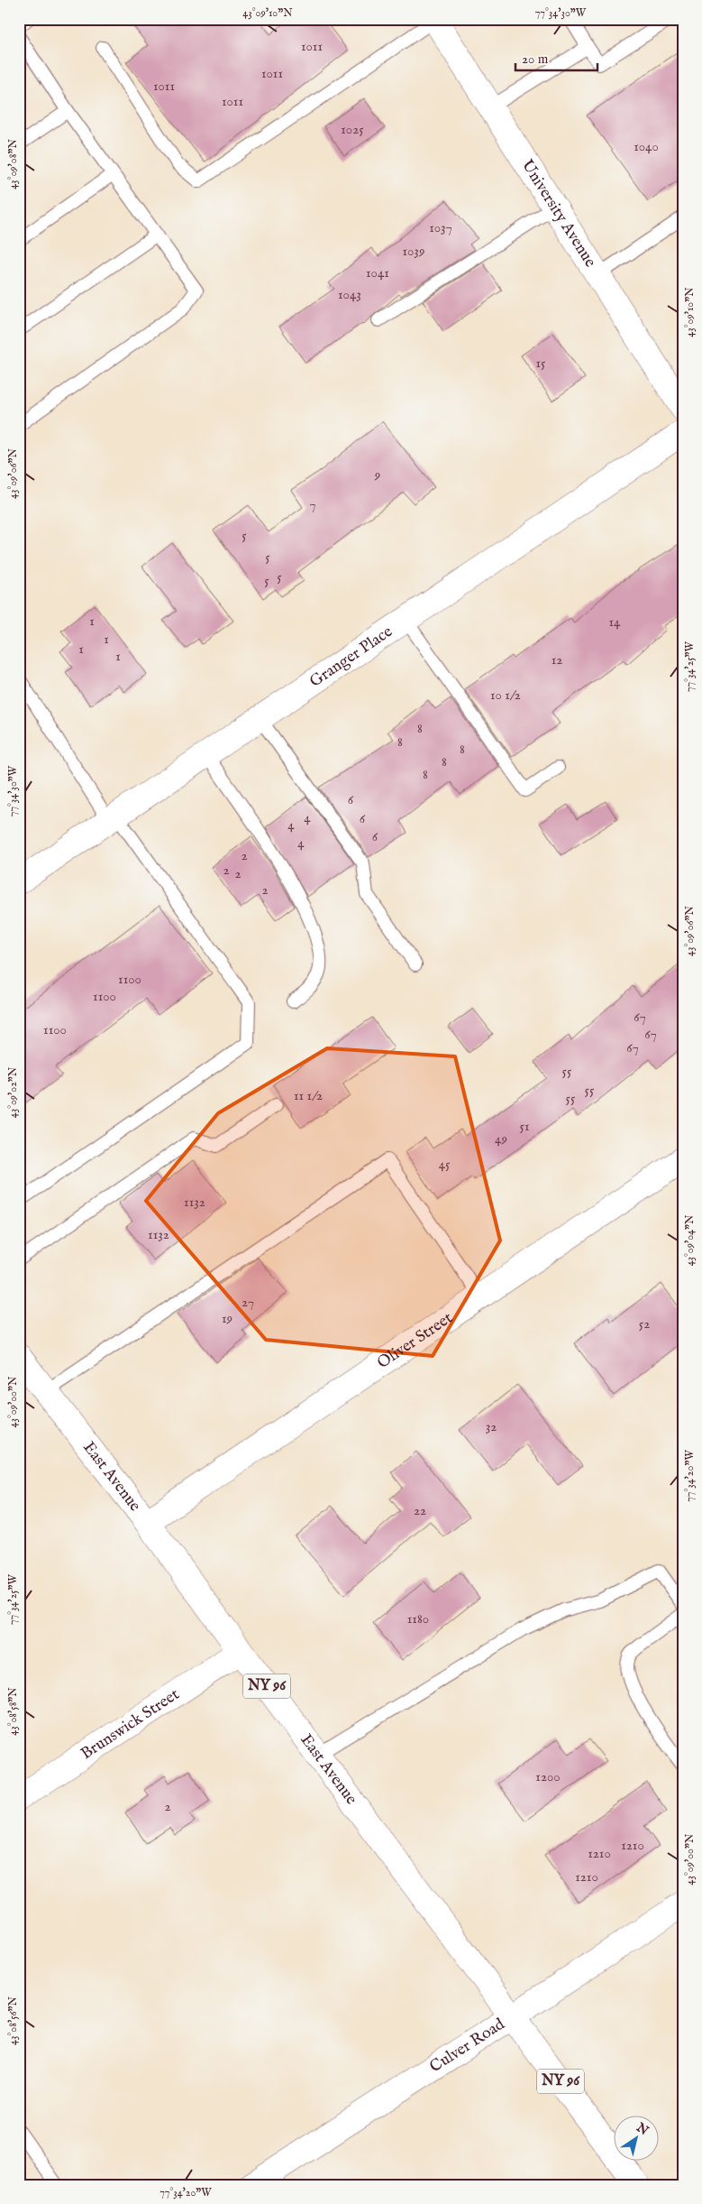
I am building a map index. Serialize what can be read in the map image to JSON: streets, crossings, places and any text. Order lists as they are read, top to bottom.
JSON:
{
  "streets": {
    "main road": [
      "University Avenue",
      "Granger Place",
      "Oliver Street",
      "East Avenue",
      "NY 96",
      "Brunswick Street",
      "Culver Road"
    ]
  },
  "crossings": [
    ["Oliver Street", "East Avenue"],
    ["East Avenue", "Brunswick Street"],
    ["East Avenue", "Culver Road"]
  ],
  "house_numbers": [
    "1011",
    "1011",
    "1011",
    "1011",
    "1025",
    "1040",
    "1037",
    "1039",
    "1041",
    "1043",
    "15",
    "9",
    "7",
    "5",
    "5",
    "5",
    "5",
    "1",
    "14",
    "1",
    "1",
    "1",
    "12",
    "10 1/2",
    "8",
    "8",
    "8",
    "8",
    "8",
    "6",
    "4",
    "6",
    "4",
    "6",
    "4",
    "2",
    "2",
    "2",
    "2",
    "1100",
    "1100",
    "67",
    "1100",
    "67",
    "67",
    "55",
    "55",
    "11 1/2",
    "55",
    "51",
    "49",
    "45",
    "1132",
    "1132",
    "27",
    "19",
    "52",
    "32",
    "22",
    "1180",
    "1200",
    "2",
    "1210",
    "1210",
    "1210"
  ],
  "scale_bar": "20 m",
  "north": "top right",
  "coordinates": [
    "43°09'10\"N",
    "77°34'30\"W",
    "43°09'08\"N",
    "43°09'06\"N",
    "77°34'25\"W",
    "43°09'02\"N",
    "43°09'04\"N",
    "43°09'00\"N",
    "77°34'20\"W",
    "43°08'58\"N",
    "43°08'56\"N"
  ]
}
